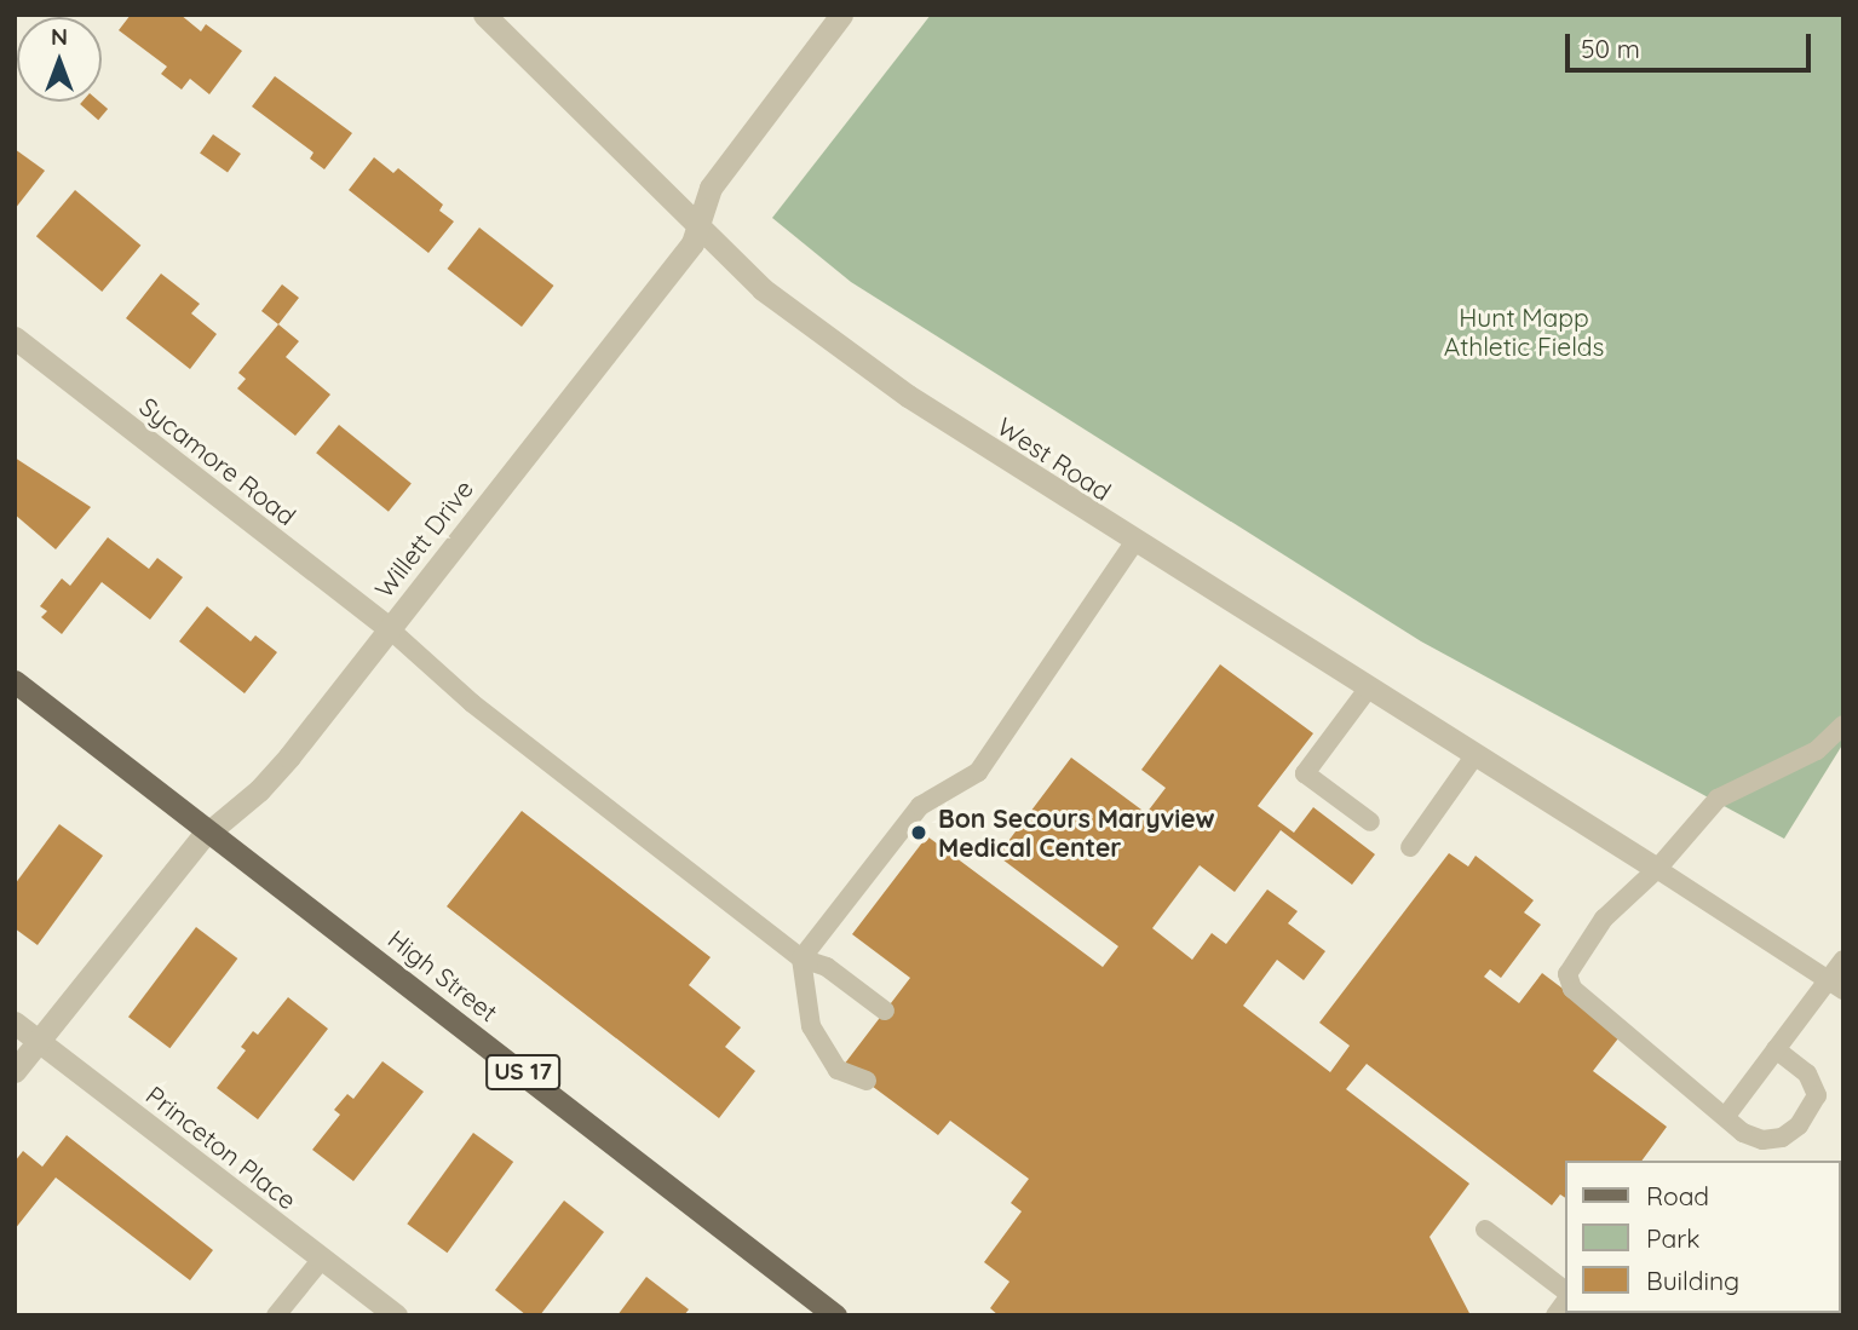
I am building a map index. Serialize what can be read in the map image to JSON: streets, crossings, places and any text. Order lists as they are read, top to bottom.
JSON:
{
  "streets": {
    "main road": ["High Street", "US 17"],
    "street": [
      "West Road",
      "Sycamore Road",
      "Willett Drive",
      "Princeton Place"
    ]
  },
  "crossings": [
    ["West Road", "Willett Drive"],
    ["Sycamore Road", "Willett Drive"],
    ["Willett Drive", "High Street"],
    ["Willett Drive", "Princeton Place"]
  ],
  "parks": ["Hunt Mapp Athletic Fields"],
  "places": ["Bon Secours Maryview Medical Center"],
  "legend": ["Road", "Park", "Building"],
  "scale_bar": "50 m",
  "north": "top"
}
